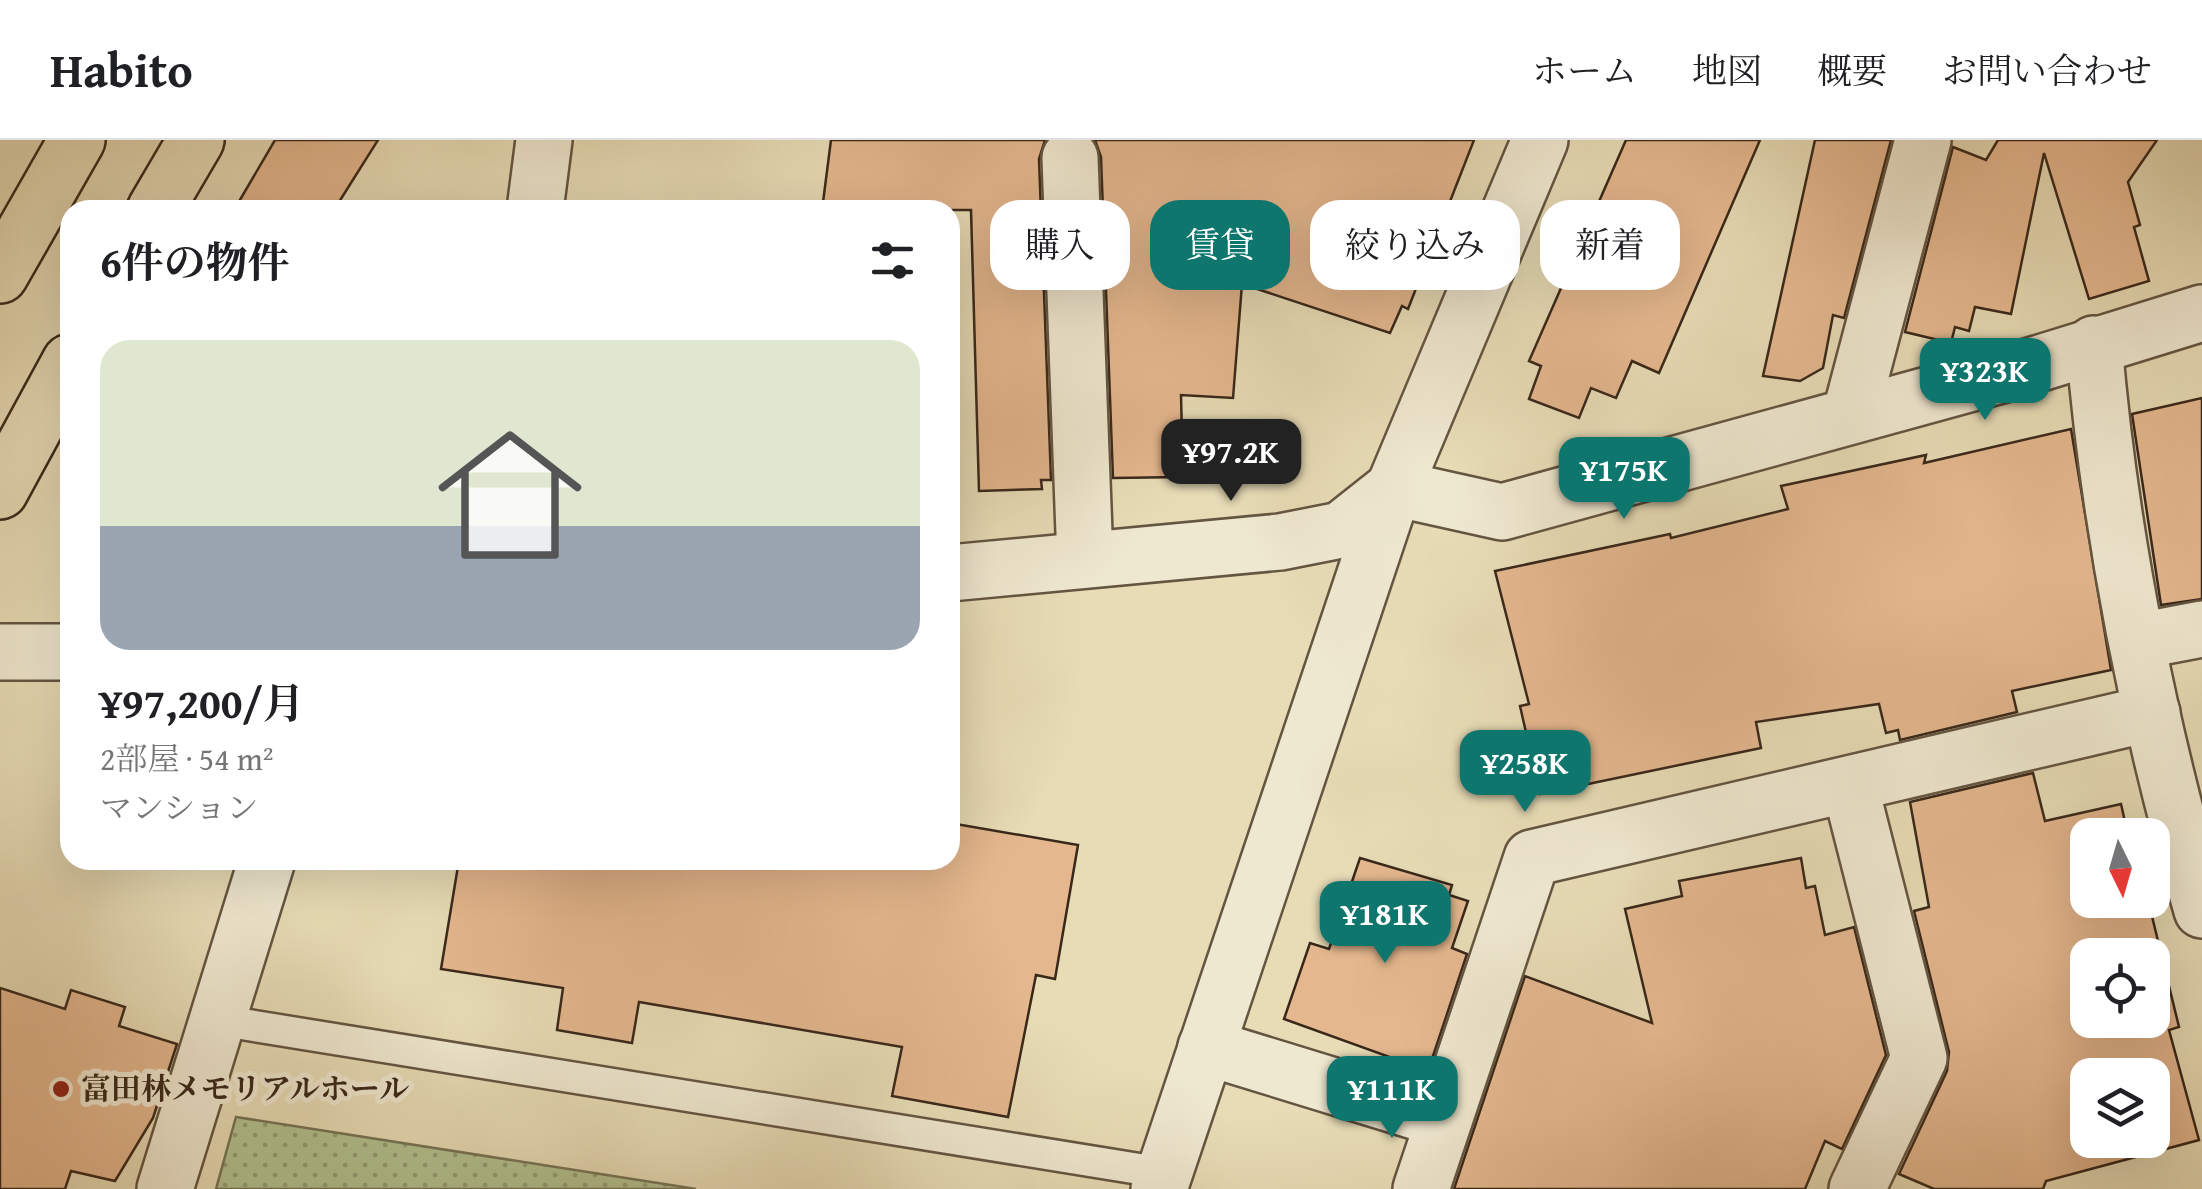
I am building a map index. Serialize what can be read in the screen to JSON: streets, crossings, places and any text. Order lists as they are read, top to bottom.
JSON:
{
  "places": ["富田林メモリアルホール"],
  "north": "bottom",
  "page": {
    "header": "Habito",
    "nav": [
      "ホーム",
      "地図",
      "概要",
      "お問い合わせ"
    ],
    "chip": [
      "購入",
      "賃貸",
      "絞り込み",
      "新着"
    ],
    "heading": "6件の物件",
    "list": [
      {
        "name": "¥97,200/月",
        "note": "2部屋 · 54 m² · マンション"
      }
    ],
    "price": [
      "¥323K",
      "¥97.2K",
      "¥175K",
      "¥258K",
      "¥181K",
      "¥111K"
    ]
  }
}
